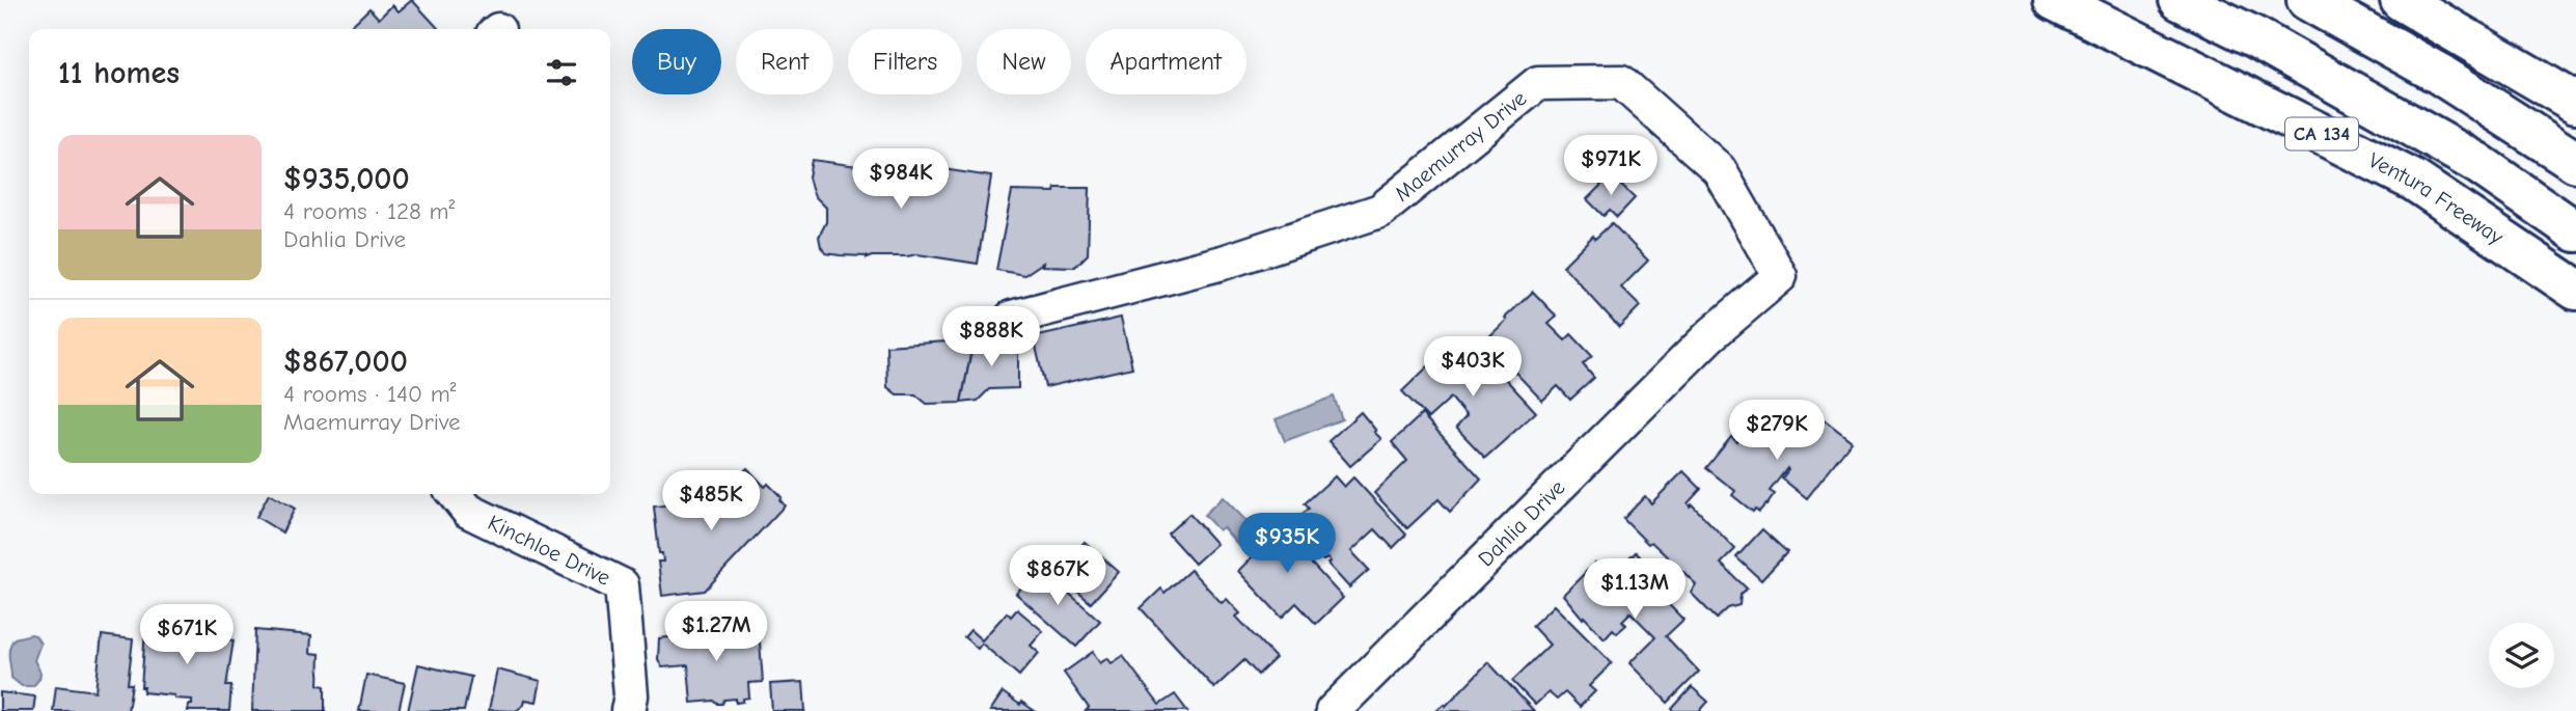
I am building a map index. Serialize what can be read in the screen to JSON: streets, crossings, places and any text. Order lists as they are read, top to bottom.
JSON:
{
  "streets": {
    "highway": ["CA 134", "Ventura Freeway"],
    "street": ["Maemurray Drive", "Dahlia Drive", "Kinchloe Drive"]
  },
  "crossings": [
    ["Maemurray Drive", "Dahlia Drive"]
  ],
  "page": {
    "chip": [
      "Buy",
      "Rent",
      "Filters",
      "New",
      "Apartment"
    ],
    "heading": "11 homes",
    "list": [
      {
        "name": "$935,000",
        "note": "4 rooms · 128 m² · Dahlia Drive"
      },
      {
        "name": "$867,000",
        "note": "4 rooms · 140 m² · Maemurray Drive"
      }
    ],
    "price": [
      "$971K",
      "$984K",
      "$888K",
      "$403K",
      "$279K",
      "$485K",
      "$935K",
      "$867K",
      "$1.13M",
      "$1.27M",
      "$671K"
    ]
  }
}
